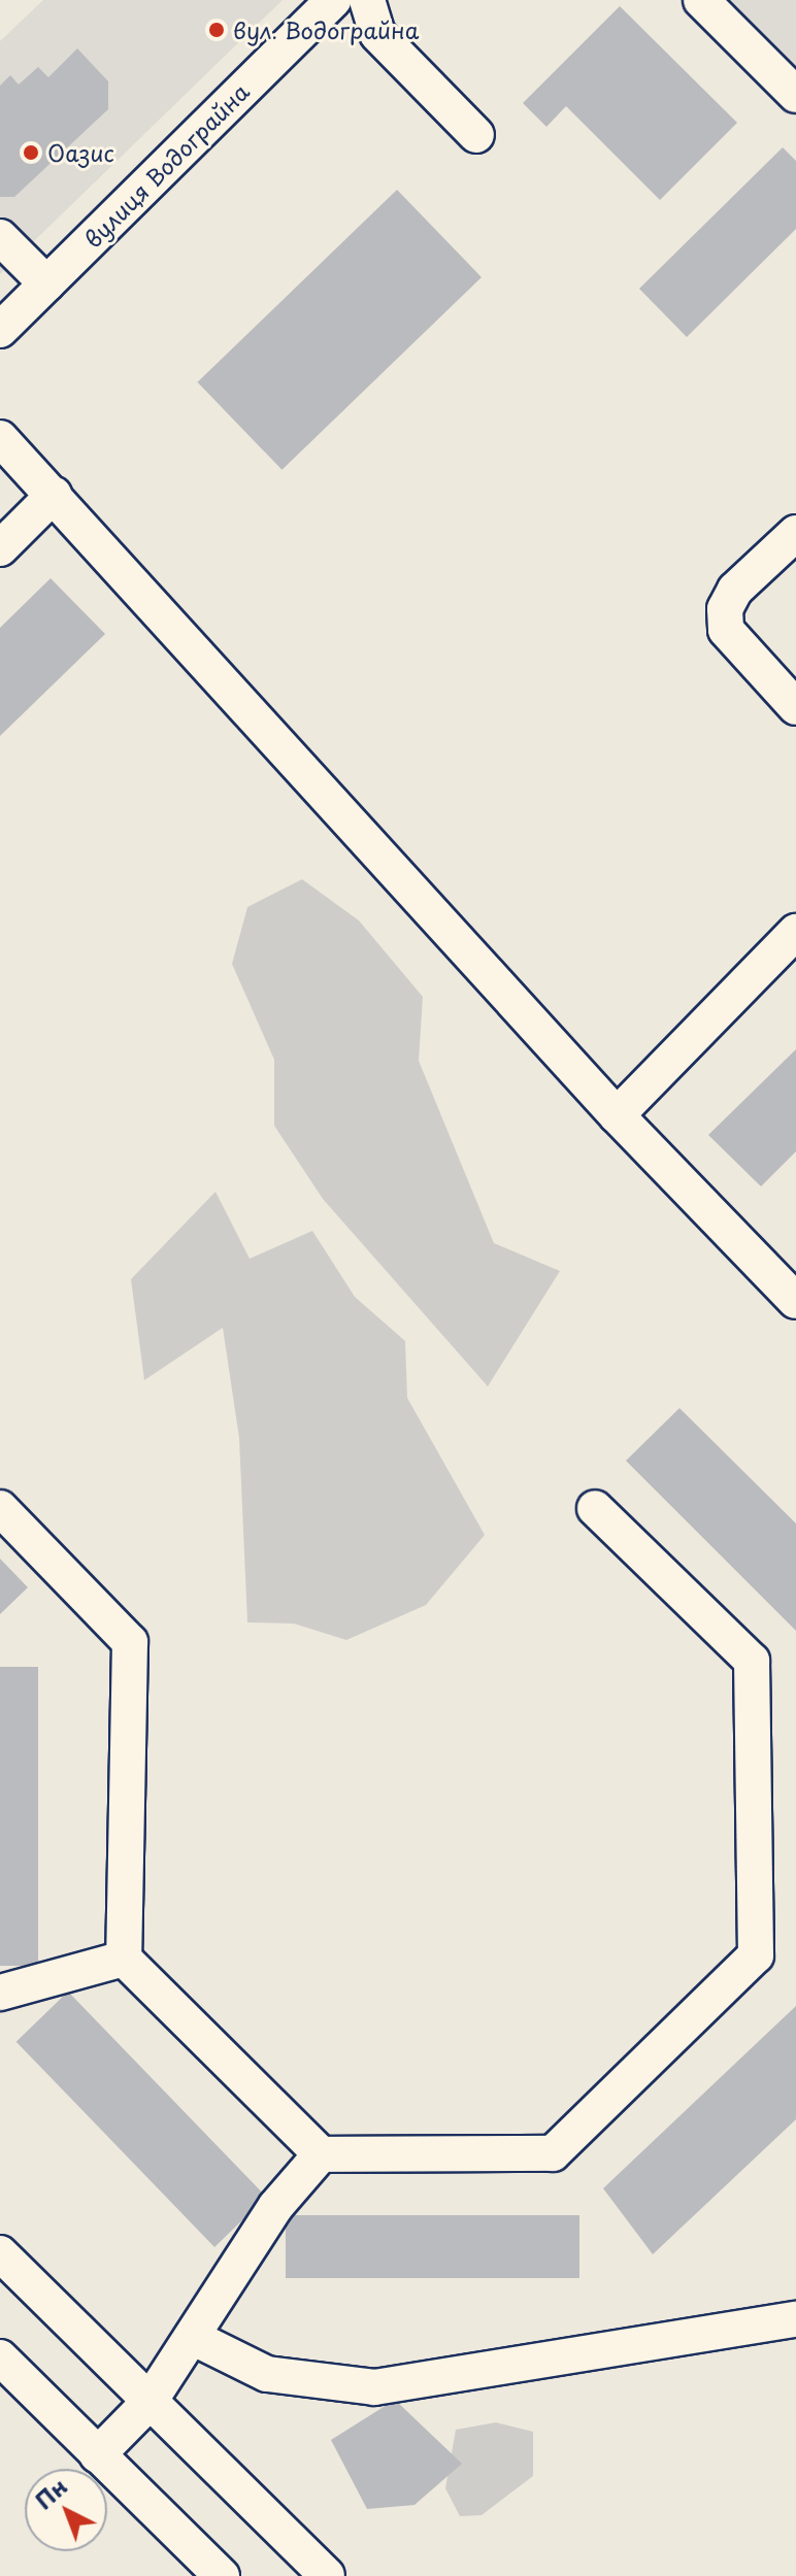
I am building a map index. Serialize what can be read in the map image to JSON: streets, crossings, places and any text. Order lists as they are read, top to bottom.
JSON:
{
  "streets": {
    "street": ["вулиця Водограйна"]
  },
  "places": ["вул. Водограйна", "Оазис"],
  "north": "top left"
}
